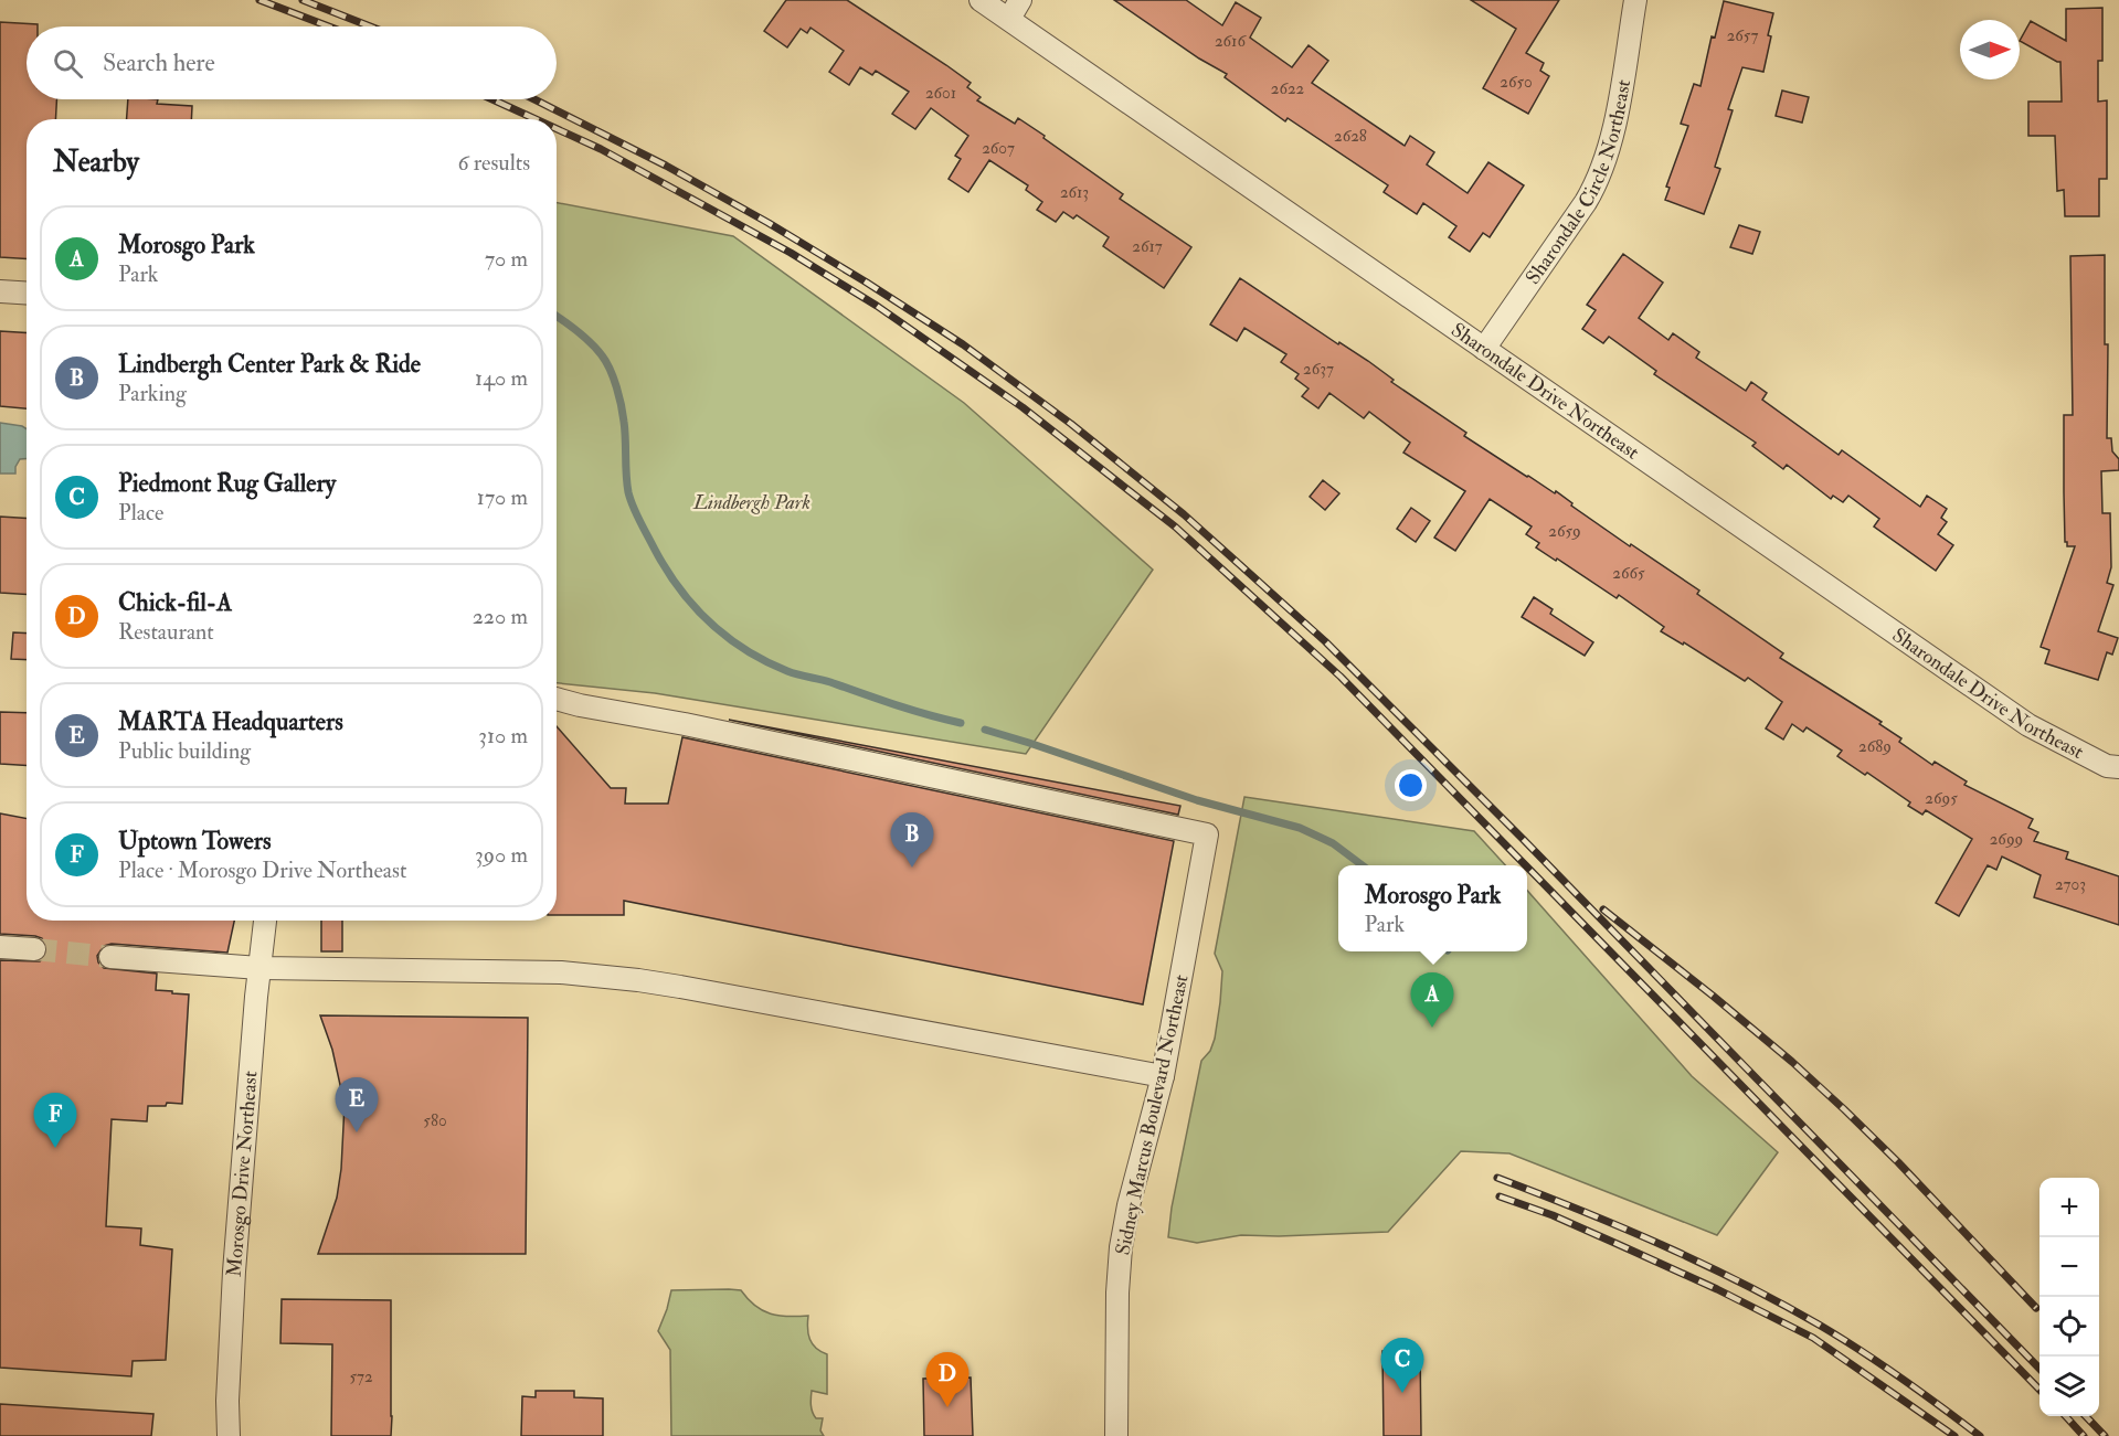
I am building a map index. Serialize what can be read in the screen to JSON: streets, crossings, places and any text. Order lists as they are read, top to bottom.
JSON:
{
  "streets": {
    "street": [
      "Sharondale Circle Northeast",
      "Sharondale Drive Northeast",
      "Sidney Marcus Boulevard Northeast",
      "Morosgo Drive Northeast"
    ]
  },
  "crossings": [
    ["Sharondale Circle Northeast", "Sharondale Drive Northeast"]
  ],
  "parks": ["Lindbergh Park"],
  "house_numbers": [
    "2657",
    "2616",
    "2650",
    "2622",
    "2601",
    "2628",
    "2607",
    "2613",
    "2617",
    "2637",
    "2659",
    "2665",
    "2689",
    "2695",
    "2699",
    "2703",
    "580",
    "572"
  ],
  "north": "right",
  "page": {
    "search": "Search here",
    "heading": ["Nearby", "6 results"],
    "list": [
      {
        "mark": "A",
        "name": "Morosgo Park",
        "note": "Park",
        "value": "70 m"
      },
      {
        "mark": "B",
        "name": "Lindbergh Center Park & Ride",
        "note": "Parking",
        "value": "140 m"
      },
      {
        "mark": "C",
        "name": "Piedmont Rug Gallery",
        "note": "Place",
        "value": "170 m"
      },
      {
        "mark": "D",
        "name": "Chick-fil-A",
        "note": "Restaurant",
        "value": "220 m"
      },
      {
        "mark": "E",
        "name": "MARTA Headquarters",
        "note": "Public building",
        "value": "310 m"
      },
      {
        "mark": "F",
        "name": "Uptown Towers",
        "note": "Place · Morosgo Drive Northeast",
        "value": "390 m"
      }
    ],
    "pins": [
      "B",
      "A",
      "E",
      "F",
      "C",
      "D"
    ],
    "popup": ["Morosgo Park", "Park"],
    "map_buttons": ["+", "−"]
  }
}
